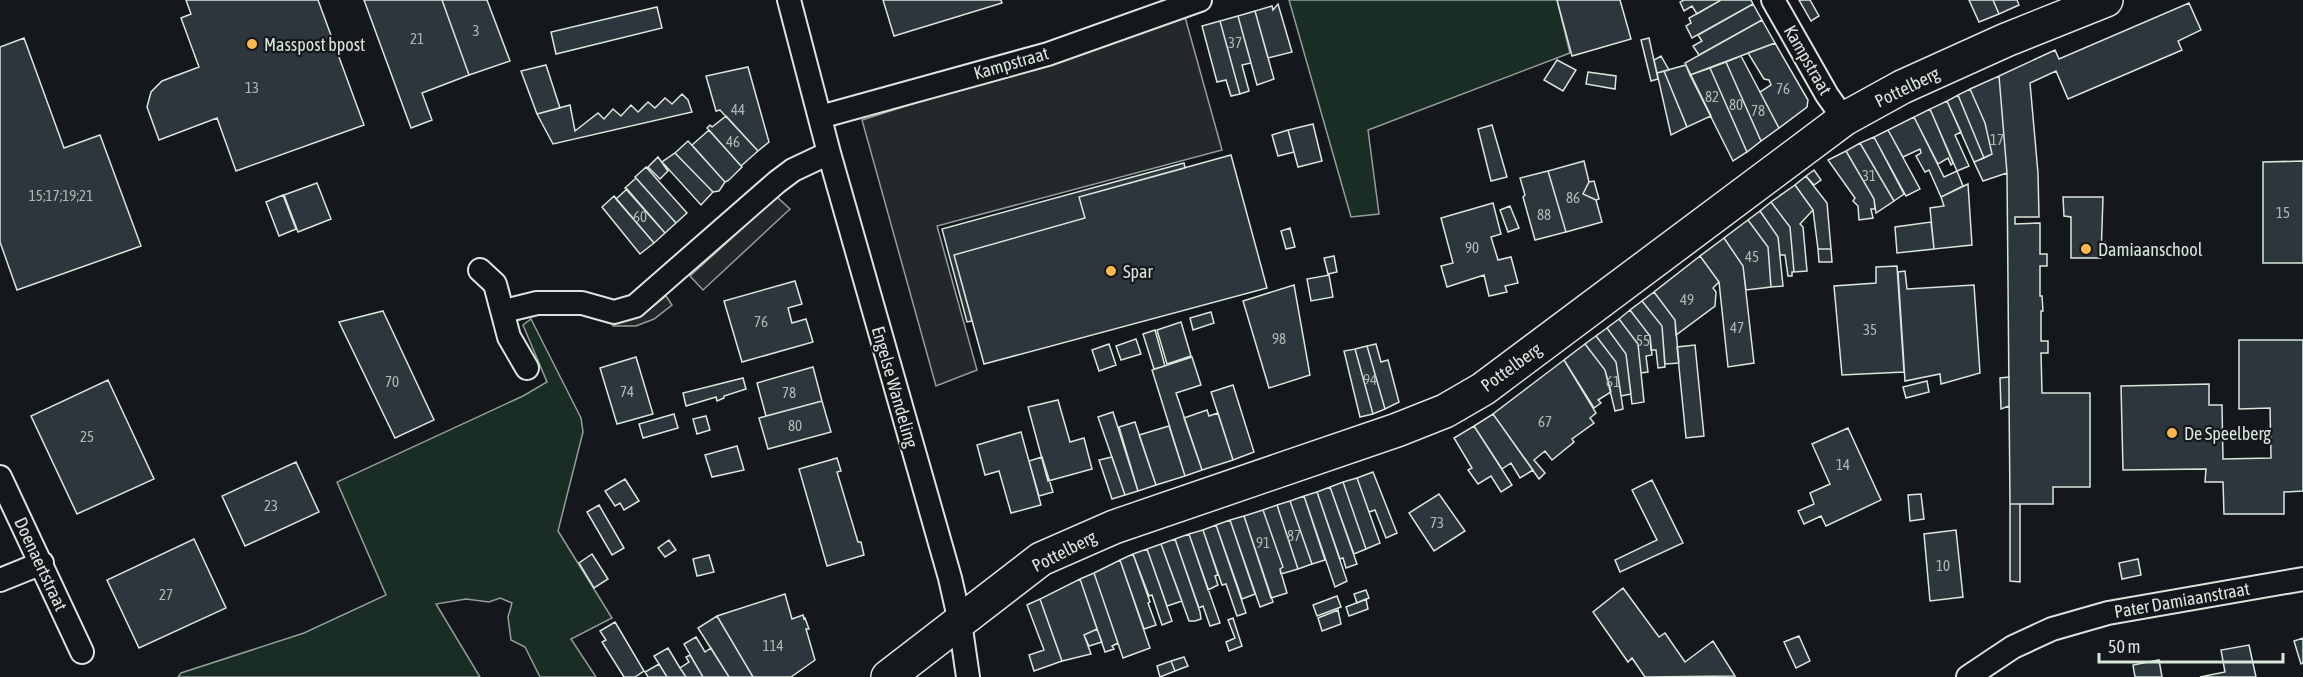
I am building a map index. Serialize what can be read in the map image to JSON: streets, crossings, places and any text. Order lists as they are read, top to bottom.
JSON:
{
  "streets": {
    "main road": ["Pottelberg"],
    "street": [
      "Kampstraat",
      "Engelse Wandeling",
      "Doenaertstraat",
      "Pater Damiaanstraat"
    ]
  },
  "crossings": [
    ["Kampstraat", "Pottelberg"],
    ["Kampstraat", "Engelse Wandeling"],
    ["Pottelberg", "Engelse Wandeling"]
  ],
  "places": [
    "Masspost bpost",
    "Damiaanschool",
    "Spar",
    "De Speelberg"
  ],
  "house_numbers": [
    "3",
    "21",
    "37",
    "13",
    "76",
    "82",
    "80",
    "44",
    "78",
    "17",
    "46",
    "31",
    "15;17;19;21",
    "86",
    "15",
    "88",
    "60",
    "90",
    "45",
    "49",
    "76",
    "47",
    "35",
    "98",
    "55",
    "94",
    "70",
    "61",
    "74",
    "78",
    "67",
    "80",
    "25",
    "14",
    "23",
    "73",
    "87",
    "91",
    "10",
    "27",
    "114"
  ],
  "scale_bar": "50 m"
}
